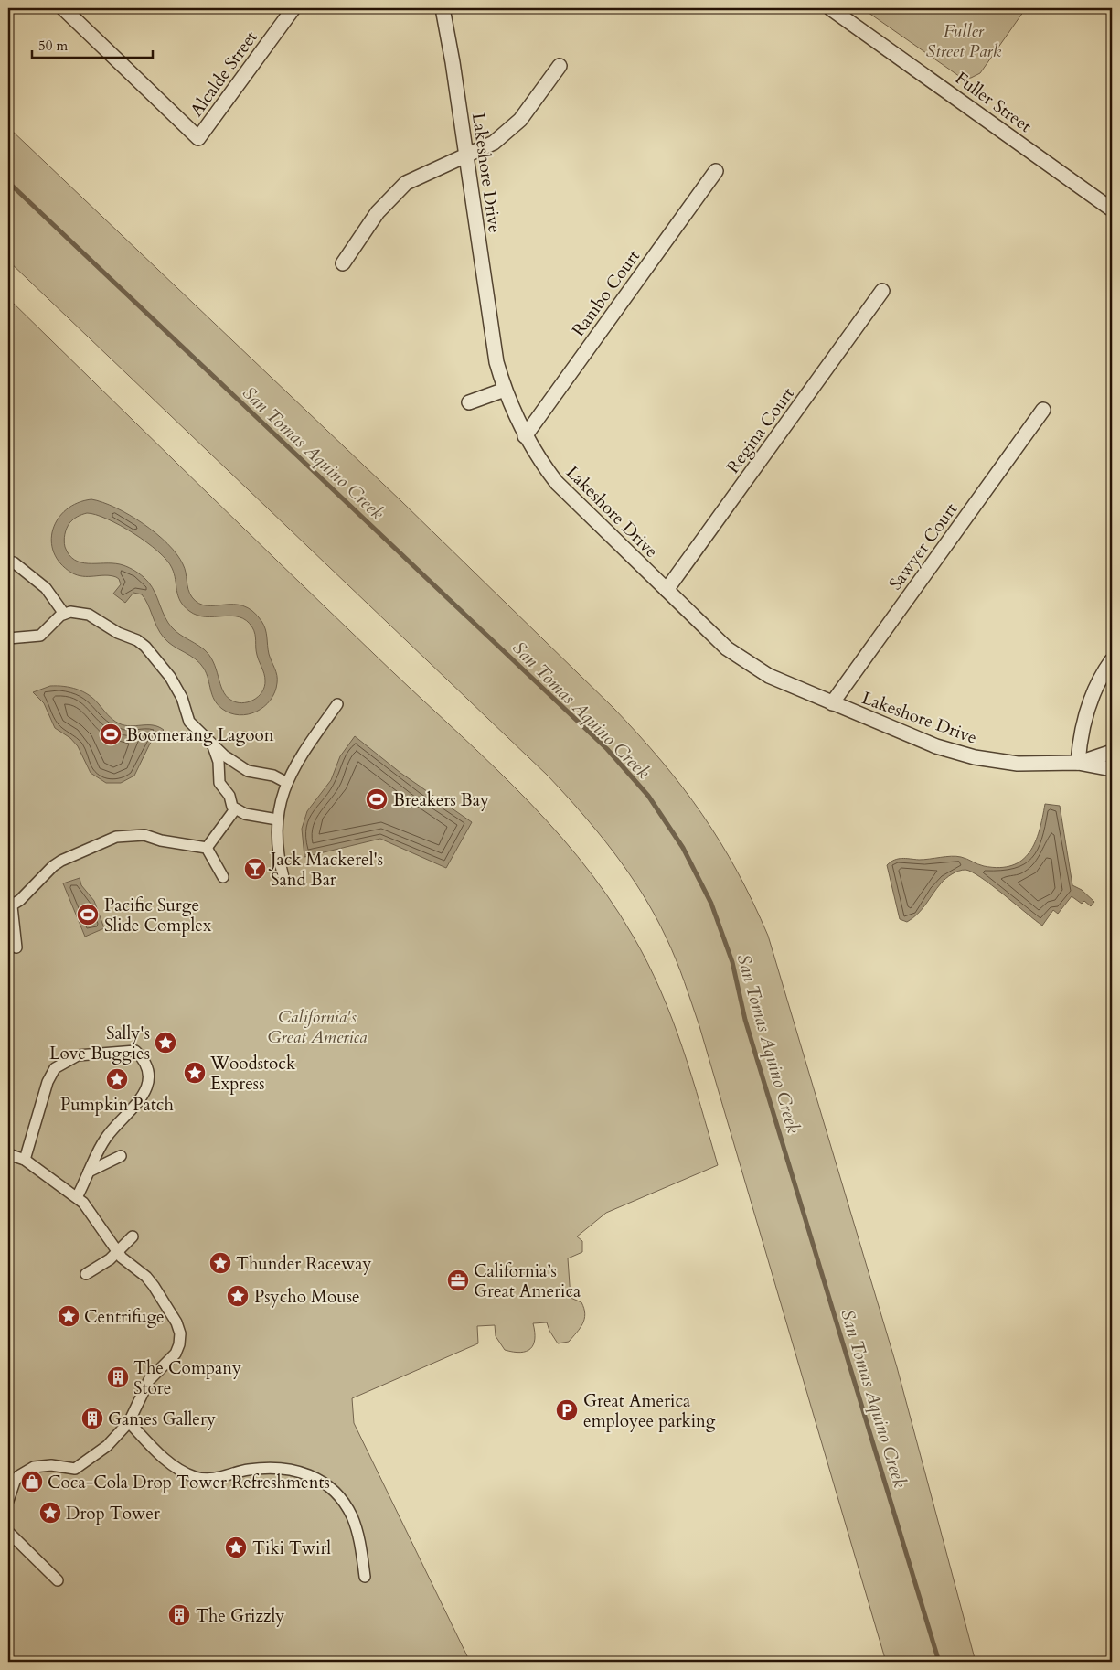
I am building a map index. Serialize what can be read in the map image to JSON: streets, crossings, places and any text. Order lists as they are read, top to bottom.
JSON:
{
  "streets": {
    "street": [
      "Alcalde Street",
      "Fuller Street",
      "Lakeshore Drive",
      "Rambo Court",
      "Regina Court",
      "Sawyer Court"
    ]
  },
  "crossings": [
    ["Lakeshore Drive", "Rambo Court"],
    ["Lakeshore Drive", "Regina Court"],
    ["Lakeshore Drive", "Sawyer Court"]
  ],
  "water": ["San Tomas Aquino Creek"],
  "parks": ["Fuller Street Park", "California's Great America"],
  "places": {
    "sports": ["Boomerang Lagoon", "Breakers Bay", "Pacific Surge Slide Complex"],
    "bar": ["Jack Mackerel's Sand Bar"],
    "place": [
      "Sally's Love Buggies",
      "Woodstock Express",
      "Pumpkin Patch",
      "Thunder Raceway",
      "Psycho Mouse",
      "Centrifuge",
      "Drop Tower",
      "Tiki Twirl"
    ],
    "office": ["California’s Great America"],
    "building": ["The Company Store", "Games Gallery", "The Grizzly"],
    "parking": ["Great America employee parking"],
    "shop": ["Coca-Cola Drop Tower Refreshments"]
  },
  "scale_bar": "50 m"
}
